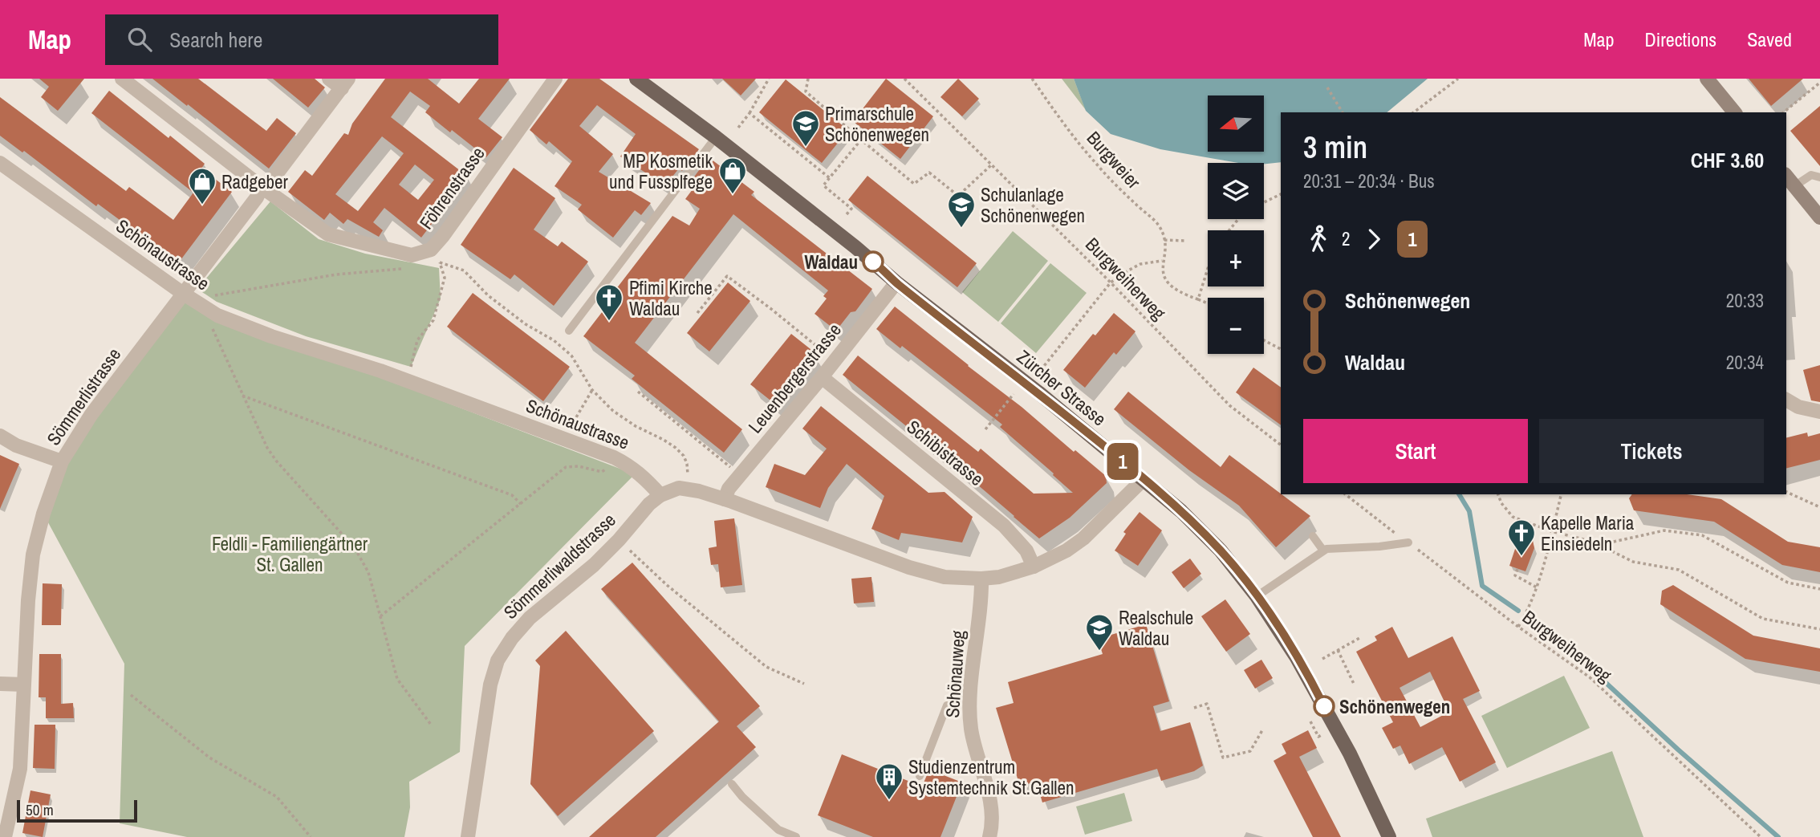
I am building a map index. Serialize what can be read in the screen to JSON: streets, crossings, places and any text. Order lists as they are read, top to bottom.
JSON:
{
  "streets": {
    "main road": ["Zürcher Strasse"],
    "street": [
      "Föhrenstrasse",
      "Schönaustrasse",
      "Leuenbergerstrasse",
      "Sömmerlistrasse",
      "Schibistrasse",
      "Sömmerliwaldstrasse",
      "Schönauweg"
    ],
    "path": ["Burgweier", "Burgweiherweg"]
  },
  "crossings": [
    ["Föhrenstrasse", "Sömmerlistrasse"],
    ["Schönaustrasse", "Sömmerlistrasse"],
    ["Schönaustrasse", "Sömmerliwaldstrasse"],
    ["Leuenbergerstrasse", "Zürcher Strasse"],
    ["Leuenbergerstrasse", "Schibistrasse"]
  ],
  "parks": ["Feldli - Familiengärtner St. Gallen"],
  "places": {
    "school or university": ["Primarschule Schönenwegen", "Schulanlage Schönenwegen", "Realschule Waldau"],
    "shop": ["MP Kosmetik und Fussplfege", "Radgeber"],
    "other": ["Waldau", "Schönenwegen"],
    "church": ["Pfimi Kirche Waldau", "Kapelle Maria Einsiedeln"],
    "building": ["Studienzentrum Systemtechnik St.Gallen"]
  },
  "lines": ["bus line 1"],
  "scale_bar": "50 m",
  "north": "left",
  "page": {
    "header": "Map",
    "search": "Search here",
    "nav": ["Map", "Directions", "Saved"],
    "on_map": "1",
    "map_buttons": ["+", "−"],
    "heading": ["3 min", "20:31 – 20:34 · Bus", "CHF 3.60"],
    "legs": ["2", "1"],
    "list": [
      {
        "name": "Schönenwegen",
        "value": "20:33"
      },
      {
        "name": "Waldau",
        "value": "20:34"
      }
    ],
    "buttons": ["Start", "Tickets"],
    "scale": "50 m"
  }
}
